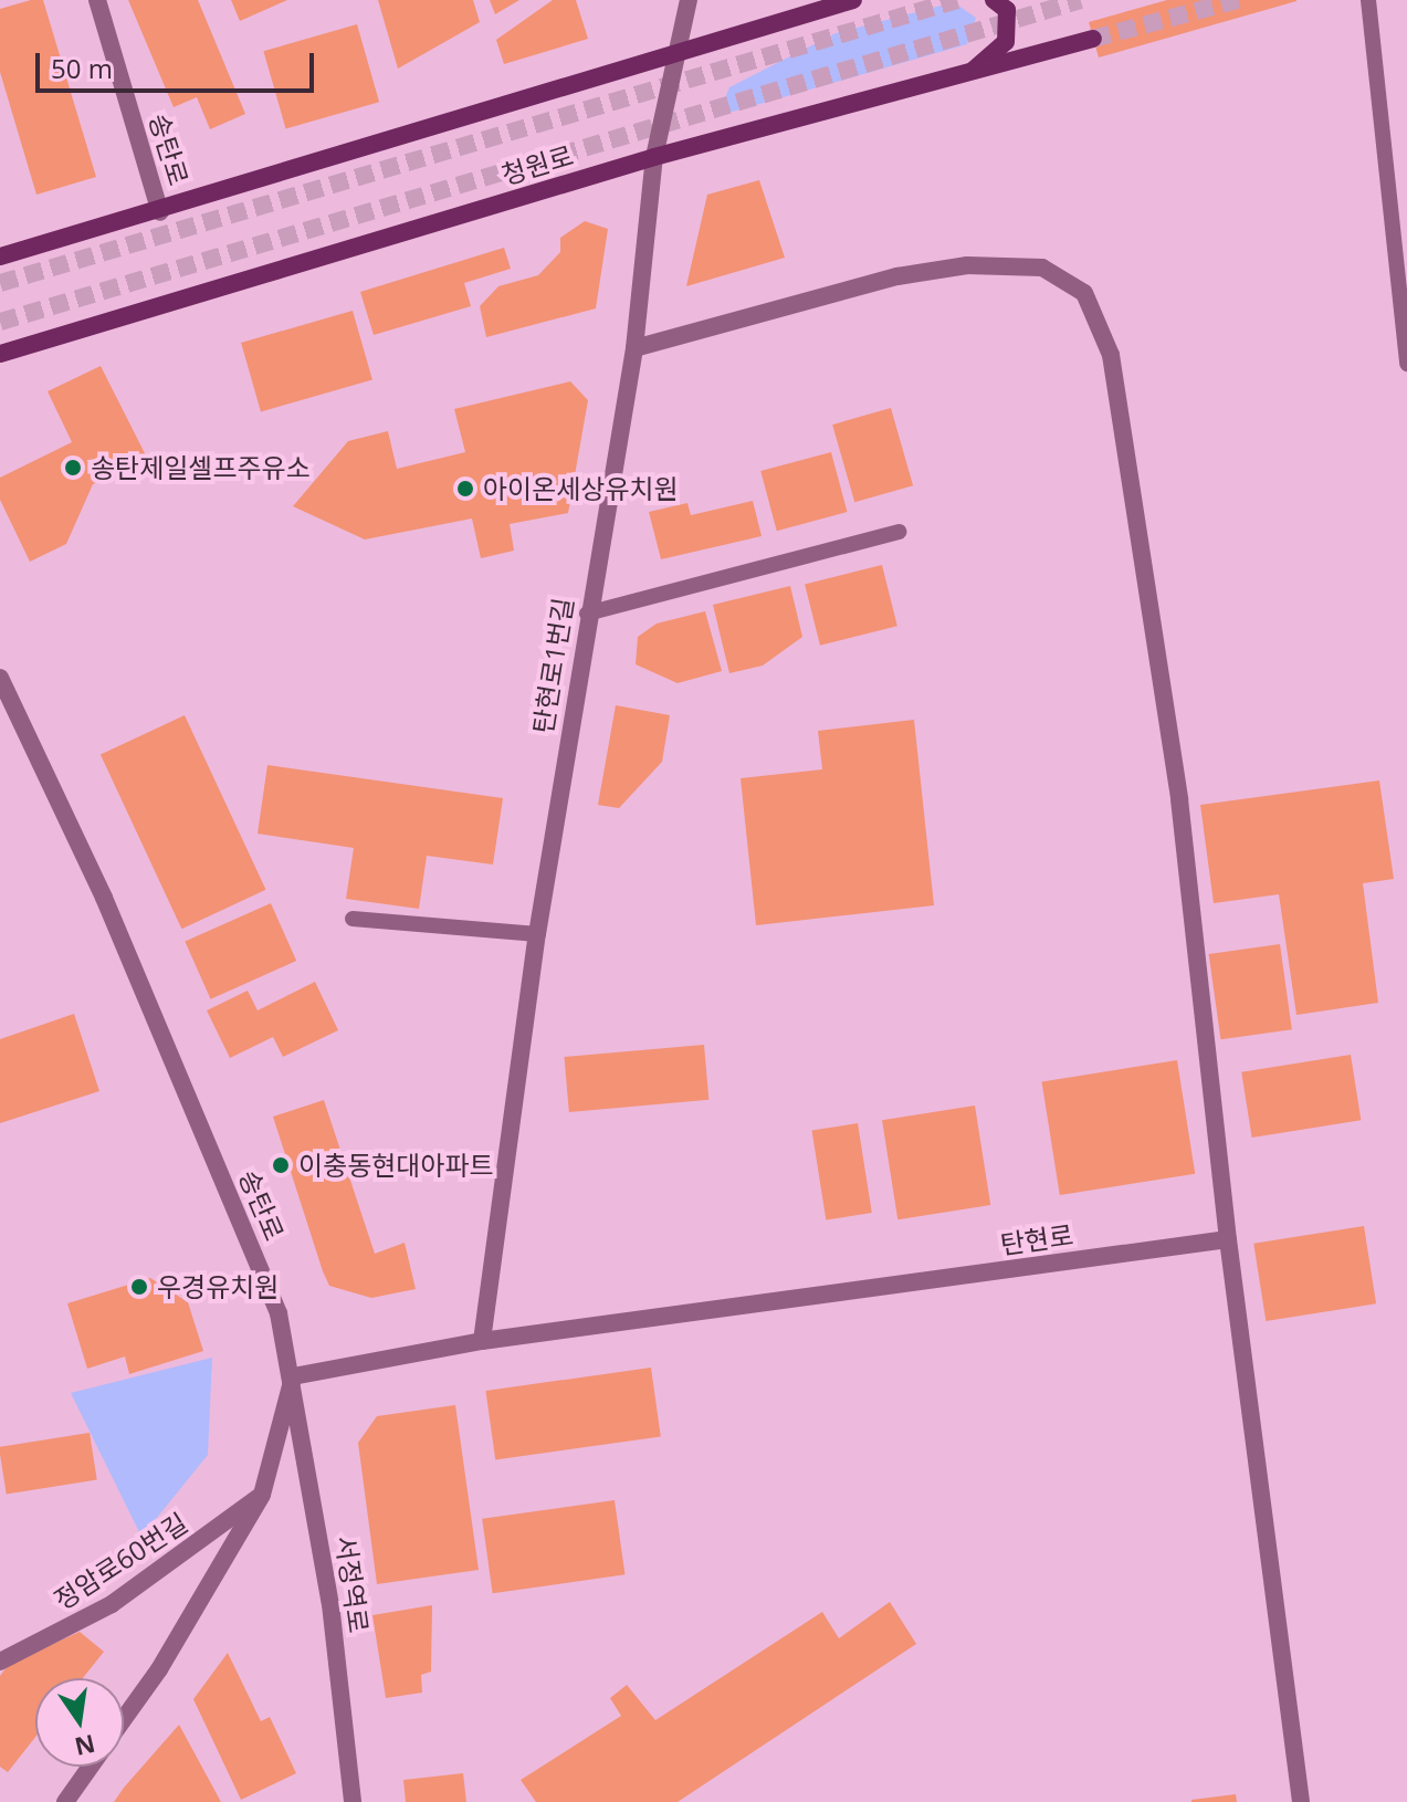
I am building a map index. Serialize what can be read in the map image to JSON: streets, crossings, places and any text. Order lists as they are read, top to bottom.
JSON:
{
  "streets": {
    "main road": ["청원로"],
    "street": [
      "송탄로",
      "탄현로1번길",
      "탄현로",
      "정암로60번길",
      "서정역로"
    ]
  },
  "crossings": [
    ["송탄로", "탄현로"],
    ["송탄로", "정암로60번길"],
    ["송탄로", "서정역로"],
    ["청원로", "탄현로1번길"],
    ["탄현로1번길", "탄현로"],
    ["탄현로", "서정역로"]
  ],
  "places": [
    "송탄제일셀프주유소",
    "아이온세상유치원",
    "이충동현대아파트",
    "우경유치원"
  ],
  "scale_bar": "50 m",
  "north": "bottom"
}
